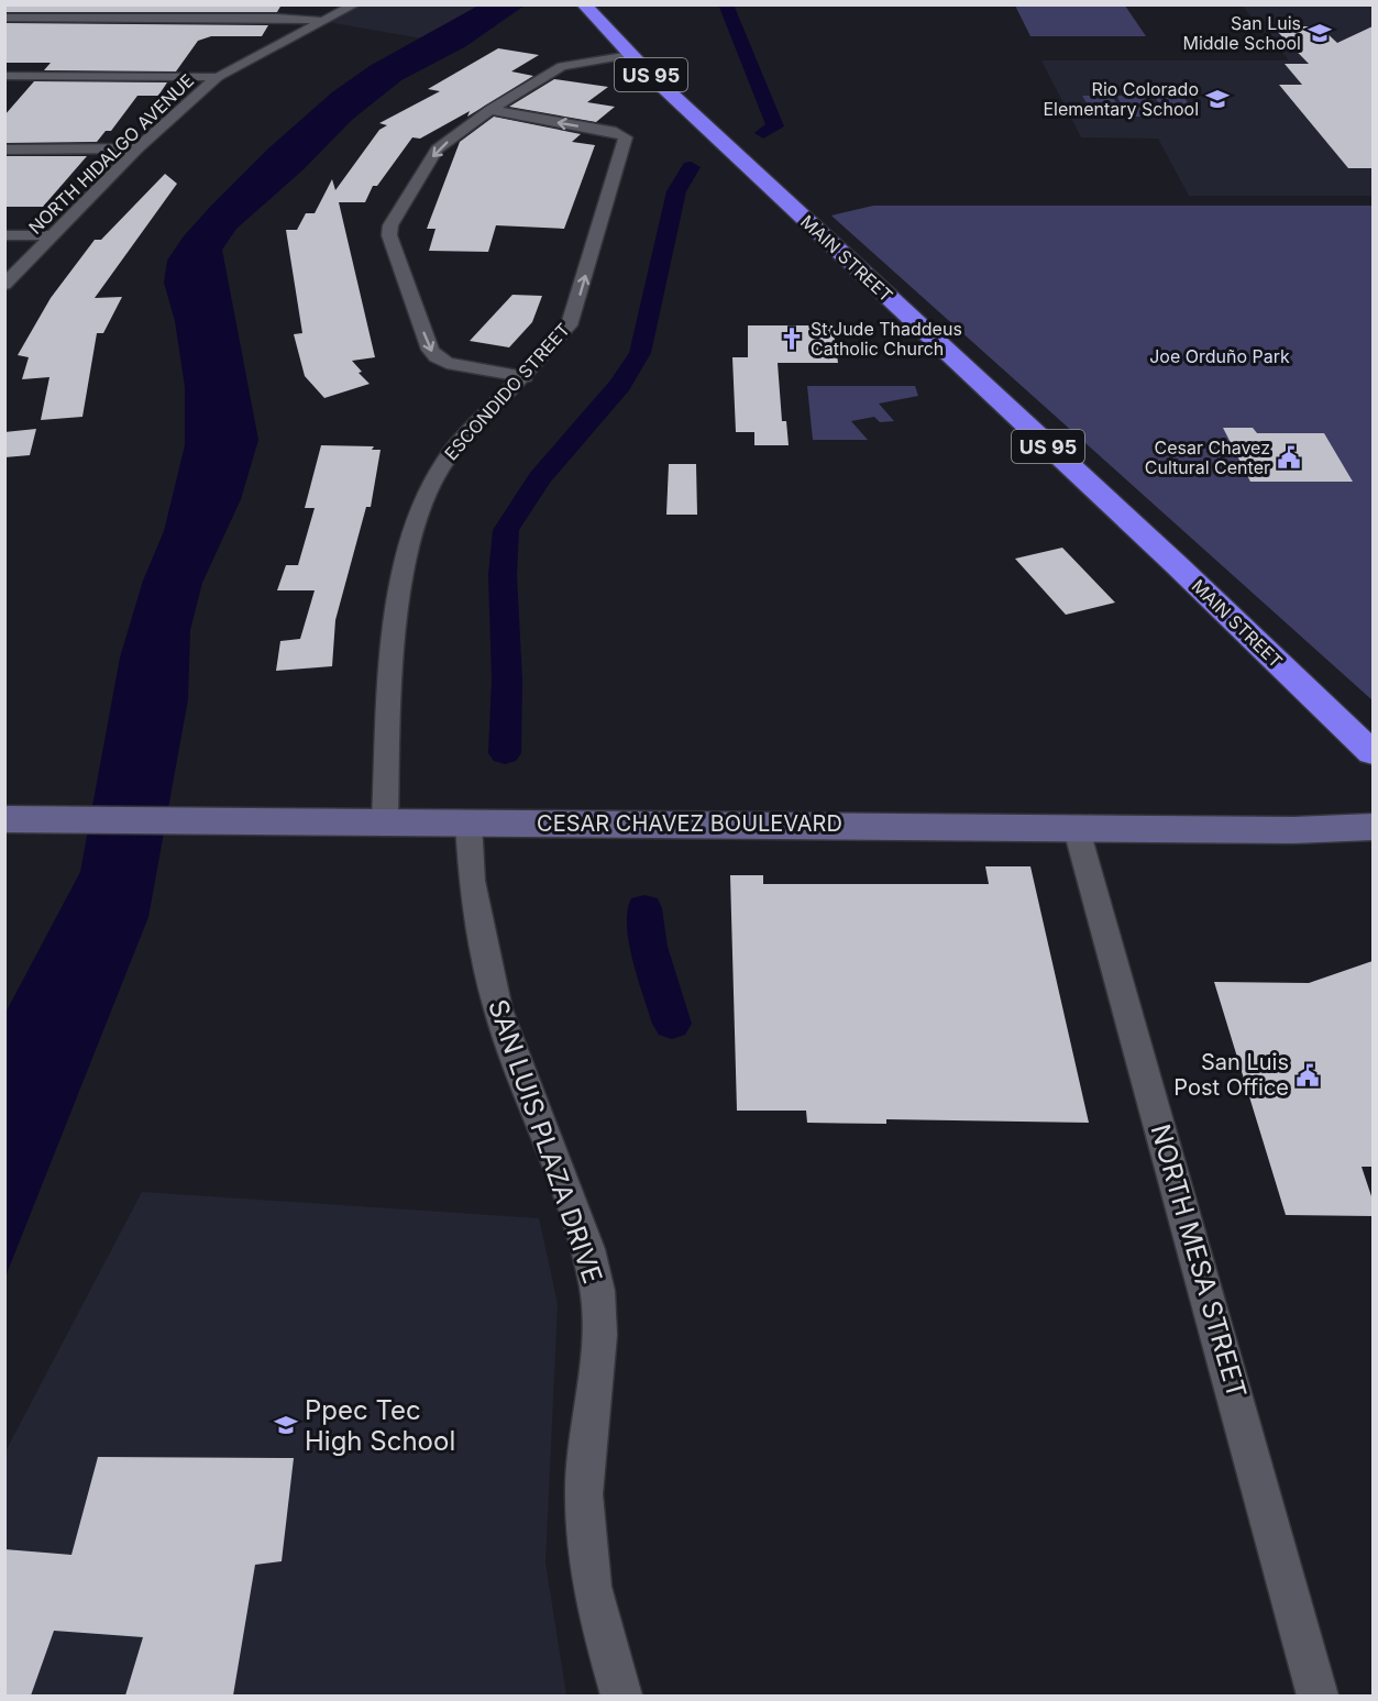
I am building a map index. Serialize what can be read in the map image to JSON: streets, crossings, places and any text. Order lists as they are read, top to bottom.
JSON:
{
  "streets": {
    "highway": ["US 95", "MAIN STREET"],
    "street": [
      "NORTH HIDALGO AVENUE",
      "ESCONDIDO STREET",
      "CESAR CHAVEZ BOULEVARD",
      "SAN LUIS PLAZA DRIVE",
      "NORTH MESA STREET"
    ]
  },
  "crossings": [
    ["ESCONDIDO STREET", "CESAR CHAVEZ BOULEVARD"],
    ["CESAR CHAVEZ BOULEVARD", "SAN LUIS PLAZA DRIVE"],
    ["CESAR CHAVEZ BOULEVARD", "NORTH MESA STREET"]
  ],
  "parks": ["Joe Orduño Park"],
  "places": {
    "school or university": ["San Luis Middle School", "Rio Colorado Elementary School", "Ppec Tec High School"],
    "church": ["St Jude Thaddeus Catholic Church"],
    "public building": ["Cesar Chavez Cultural Center", "San Luis Post Office"]
  }
}
